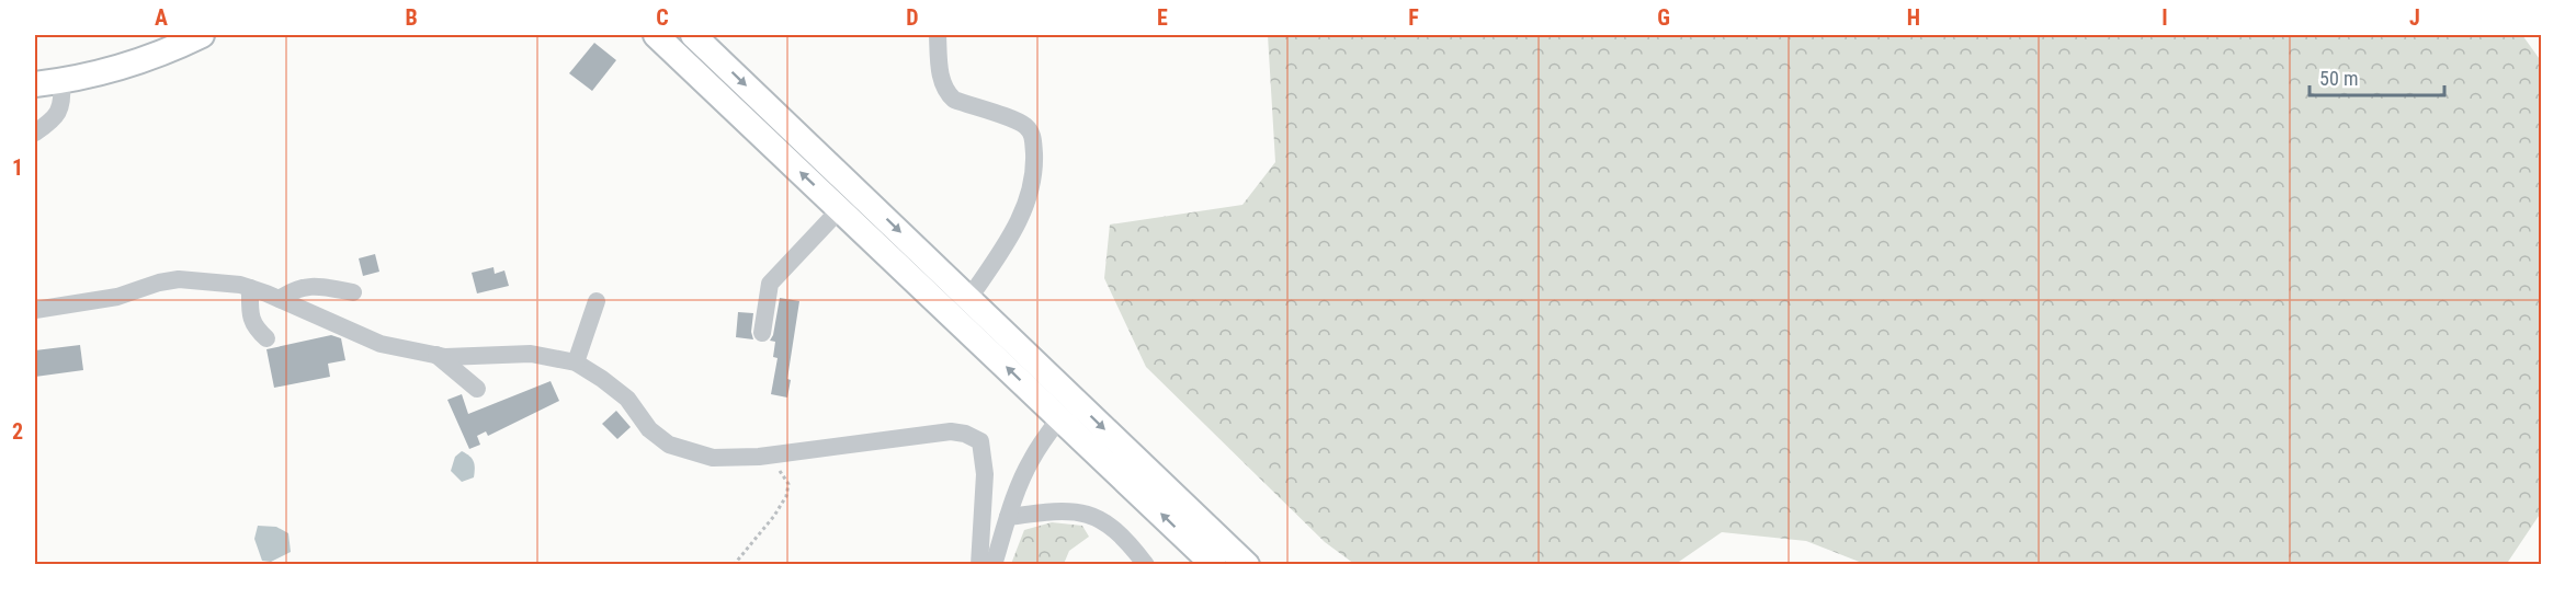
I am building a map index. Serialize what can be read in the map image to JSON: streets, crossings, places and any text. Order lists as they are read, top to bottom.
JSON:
{
  "scale_bar": "50 m",
  "grid": {
    "columns": [
      "A",
      "B",
      "C",
      "D",
      "E",
      "F",
      "G",
      "H",
      "I",
      "J"
    ],
    "rows": ["1", "2"]
  }
}
